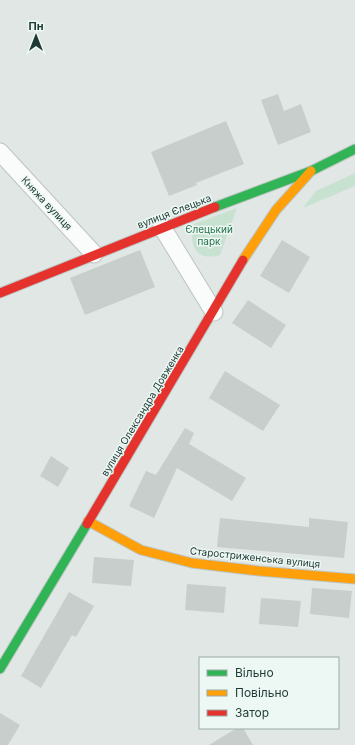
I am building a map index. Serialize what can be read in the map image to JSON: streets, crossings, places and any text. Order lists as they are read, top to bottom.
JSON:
{
  "streets": {
    "main road": ["вулиця Єлецька", "вулиця Олександра Довженка", "Старостриженська вулиця"],
    "street": ["Княжа вулиця"]
  },
  "crossings": [
    ["Княжа вулиця", "вулиця Єлецька"],
    ["вулиця Єлецька", "вулиця Олександра Довженка"],
    ["вулиця Олександра Довженка", "Старостриженська вулиця"]
  ],
  "parks": ["Єлецький парк"],
  "legend": ["Вільно", "Повільно", "Затор"],
  "north": "top"
}
